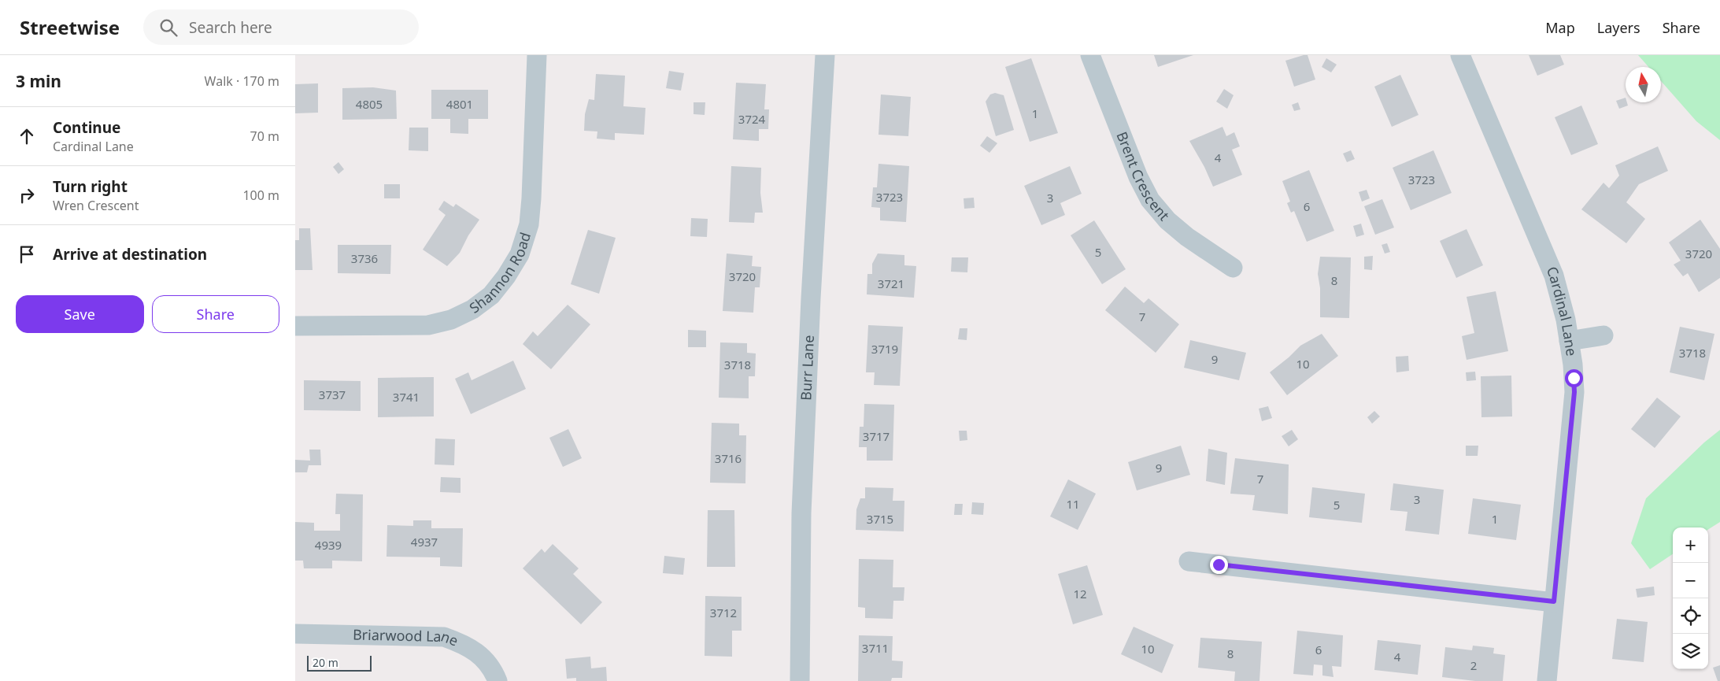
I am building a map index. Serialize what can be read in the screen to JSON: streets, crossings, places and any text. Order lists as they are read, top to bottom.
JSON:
{
  "streets": {
    "street": [
      "Brent Crescent",
      "Shannon Road",
      "Cardinal Lane",
      "Burr Lane",
      "Briarwood Lane"
    ]
  },
  "house_numbers": [
    "4805",
    "4801",
    "1",
    "3724",
    "4",
    "3723",
    "3723",
    "3",
    "6",
    "5",
    "3720",
    "3736",
    "3720",
    "8",
    "3721",
    "7",
    "3719",
    "3718",
    "9",
    "10",
    "3718",
    "3737",
    "3741",
    "3717",
    "3716",
    "9",
    "7",
    "3",
    "11",
    "5",
    "3715",
    "1",
    "4937",
    "4939",
    "12",
    "3712",
    "3711",
    "10",
    "6",
    "8",
    "4",
    "2"
  ],
  "scale_bar": "20 m",
  "north": "top",
  "page": {
    "header": "Streetwise",
    "search": "Search here",
    "nav": ["Map", "Layers", "Share"],
    "heading": ["3 min", "Walk · 170 m"],
    "list": [
      ["Continue", "Cardinal Lane", "70 m"],
      ["Turn right", "Wren Crescent", "100 m"],
      "Arrive at destination"
    ],
    "buttons": ["Save", "Share"],
    "map_buttons": ["+", "−"],
    "scale": "20 m"
  }
}
